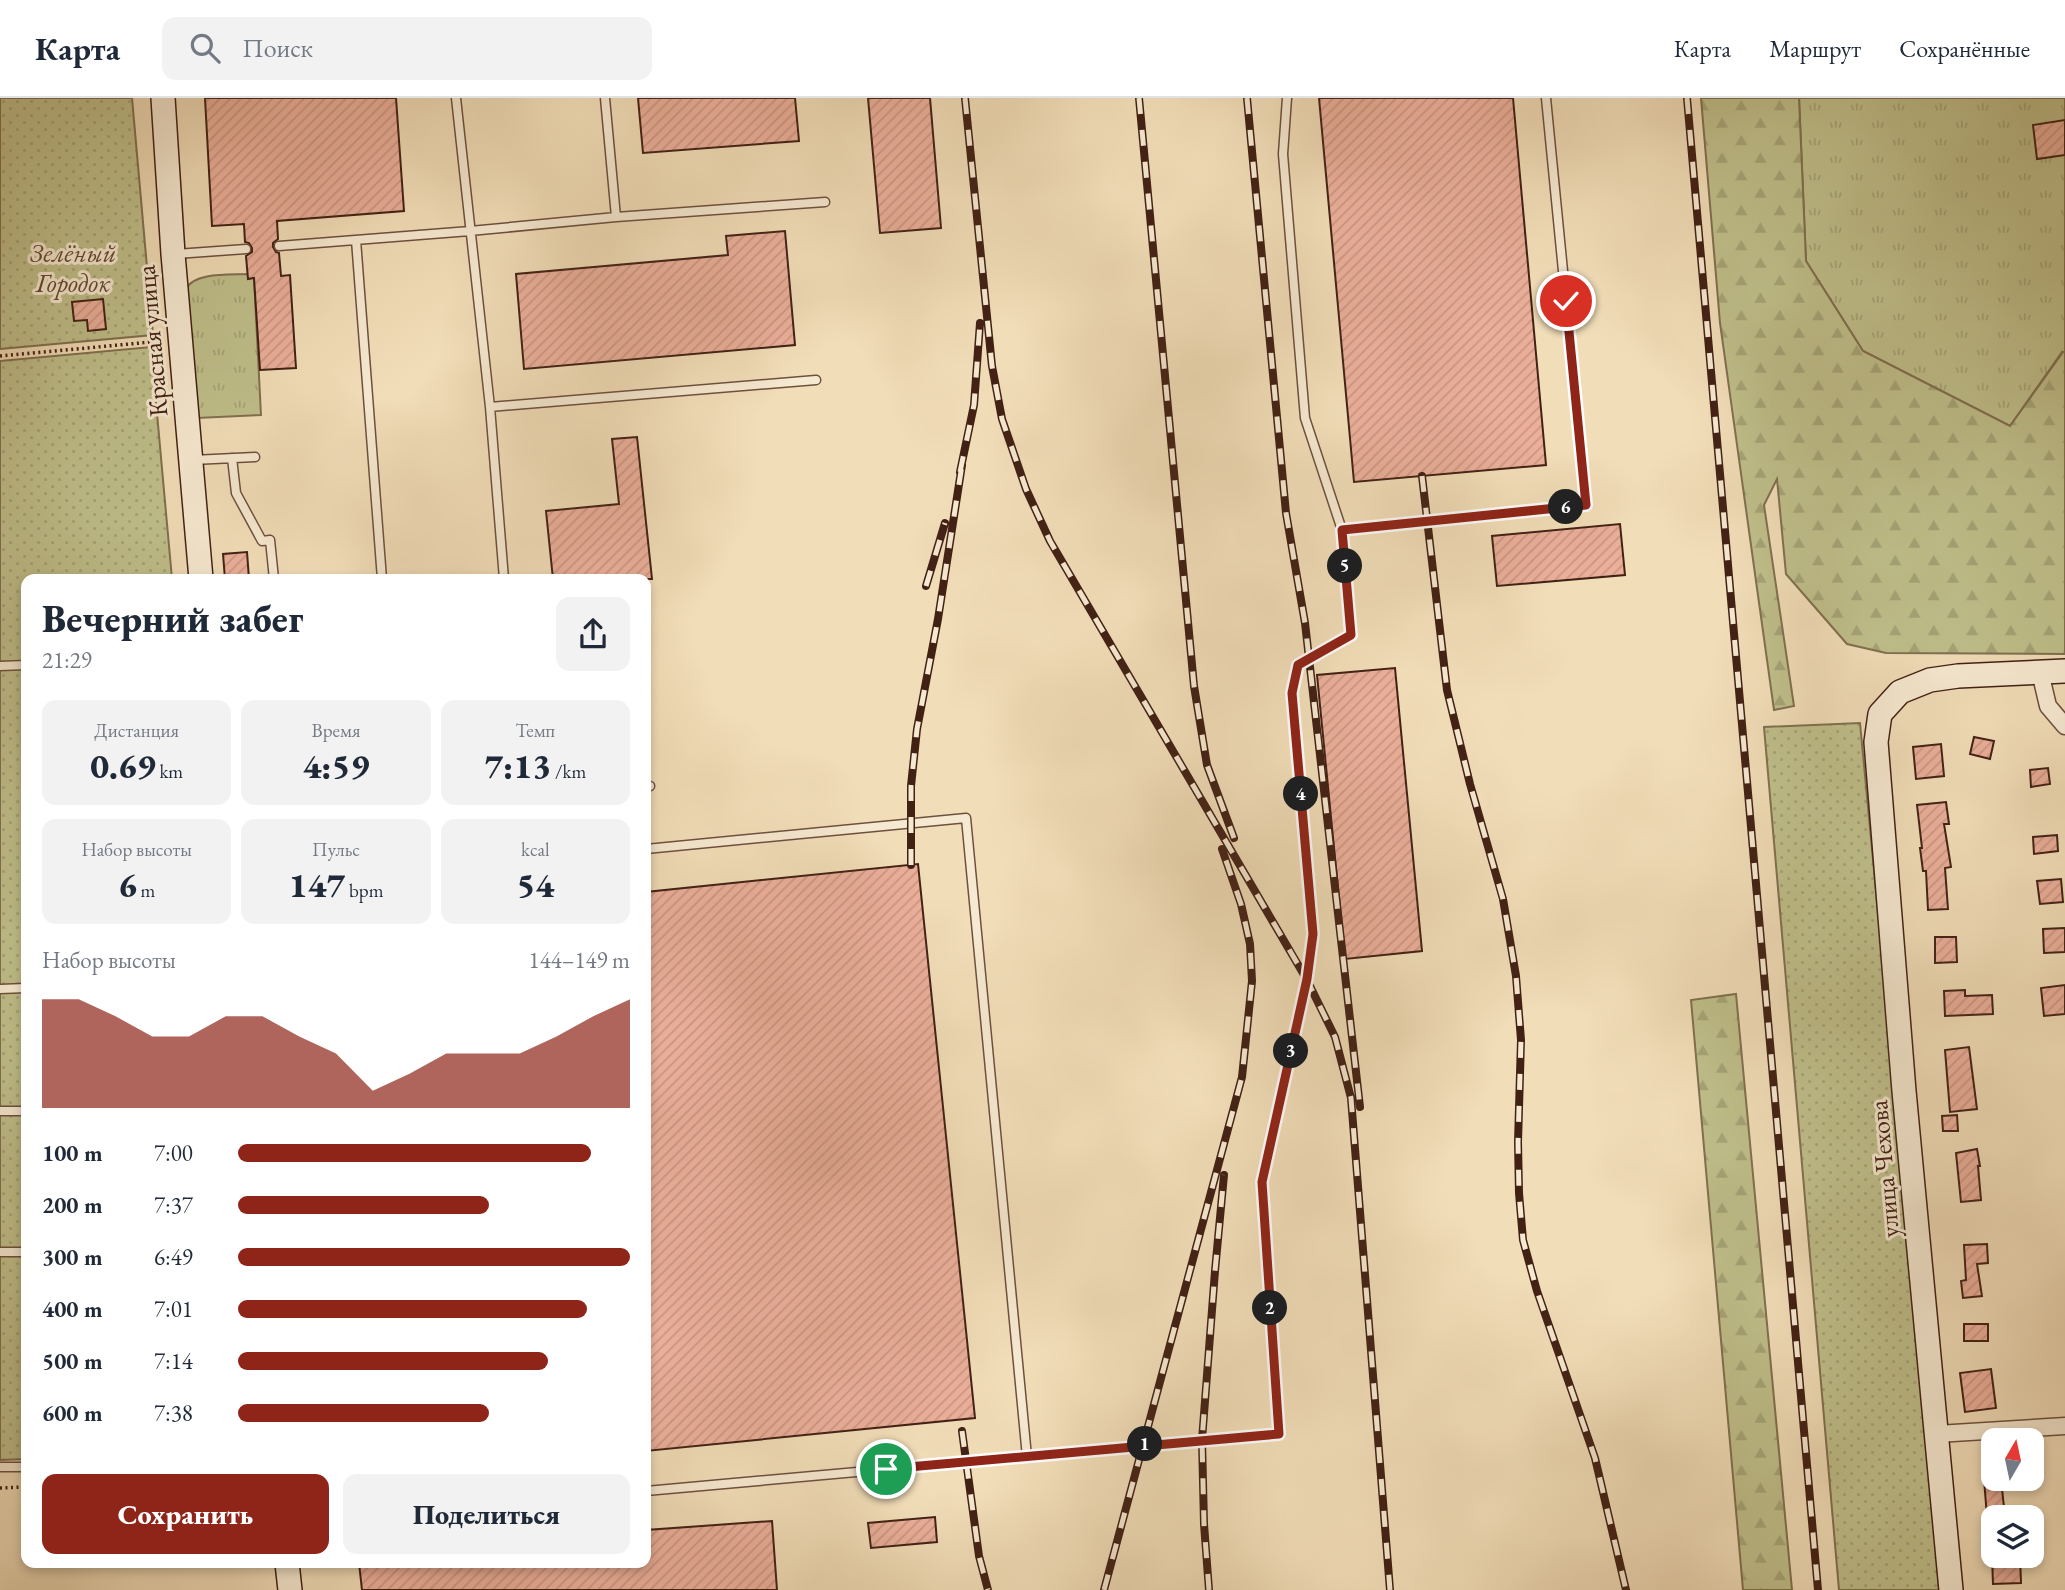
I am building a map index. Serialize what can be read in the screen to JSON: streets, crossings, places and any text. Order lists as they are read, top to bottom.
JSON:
{
  "streets": {
    "street": ["Красная улица", "улица Чехова"]
  },
  "parks": ["Зелёный Городок"],
  "north": "top",
  "page": {
    "header": "Карта",
    "search": "Поиск",
    "nav": ["Карта", "Маршрут", "Сохранённые"],
    "pins": [
      "6",
      "5",
      "4",
      "3",
      "2",
      "1"
    ],
    "heading": ["Вечерний забег", "21:29"],
    "stats": [
      ["Дистанция", "0.69 km"],
      ["Время", "4:59"],
      ["Темп", "7:13 /km"],
      ["Набор высоты", "6 m"],
      ["Пульс", "147 bpm"],
      ["kcal", "54"]
    ],
    "chart": ["Набор высоты", "144–149 m"],
    "list": [
      {
        "name": "100 m",
        "note": "7:00"
      },
      {
        "name": "200 m",
        "note": "7:37"
      },
      {
        "name": "300 m",
        "note": "6:49"
      },
      {
        "name": "400 m",
        "note": "7:01"
      },
      {
        "name": "500 m",
        "note": "7:14"
      },
      {
        "name": "600 m",
        "note": "7:38"
      }
    ],
    "buttons": ["Сохранить", "Поделиться"]
  }
}
